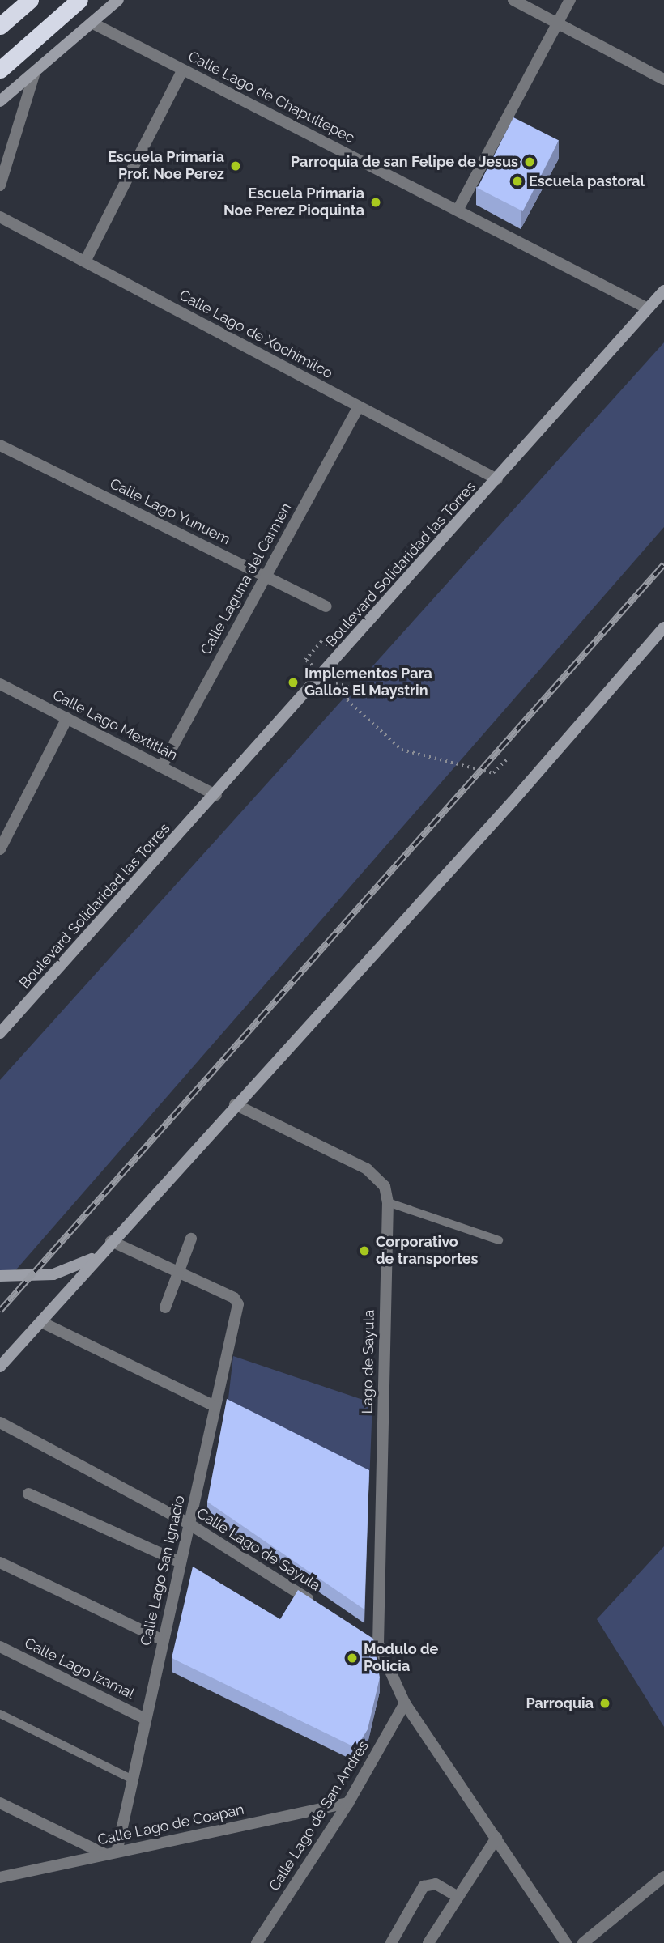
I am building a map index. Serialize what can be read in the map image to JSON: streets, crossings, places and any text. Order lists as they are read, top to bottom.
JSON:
{
  "streets": {
    "main road": ["Boulevard Solidaridad las Torres"],
    "street": [
      "Calle Lago de Chapultepec",
      "Calle Lago de Xochimilco",
      "Calle Lago Yunuem",
      "Calle Laguna del Carmen",
      "Calle Lago Mextitlán",
      "Lago de Sayula",
      "Calle Lago de Sayula",
      "Calle Lago San Ignacio",
      "Calle Lago Izamal",
      "Calle Lago de San Andrés",
      "Calle Lago de Coapan"
    ]
  },
  "crossings": [
    ["Calle Lago de Chapultepec", "Boulevard Solidaridad las Torres"],
    ["Calle Lago de Xochimilco", "Boulevard Solidaridad las Torres"],
    ["Calle Lago de Xochimilco", "Calle Laguna del Carmen"],
    ["Calle Lago Yunuem", "Calle Laguna del Carmen"],
    ["Boulevard Solidaridad las Torres", "Calle Lago Mextitlán"],
    ["Calle Laguna del Carmen", "Calle Lago Mextitlán"],
    ["Lago de Sayula", "Calle Lago de San Andrés"],
    ["Calle Lago de Sayula", "Calle Lago San Ignacio"],
    ["Calle Lago San Ignacio", "Calle Lago Izamal"],
    ["Calle Lago San Ignacio", "Calle Lago de Coapan"],
    ["Calle Lago de San Andrés", "Calle Lago de Coapan"]
  ],
  "places": [
    "Parroquia de san Felipe de Jesus",
    "Escuela Primaria Prof. Noe Perez",
    "Escuela pastoral",
    "Escuela Primaria Noe Perez Pioquinta",
    "Implementos Para Gallos El Maystrin",
    "Corporativo de transportes",
    "Modulo de Policia",
    "Parroquia"
  ]
}
